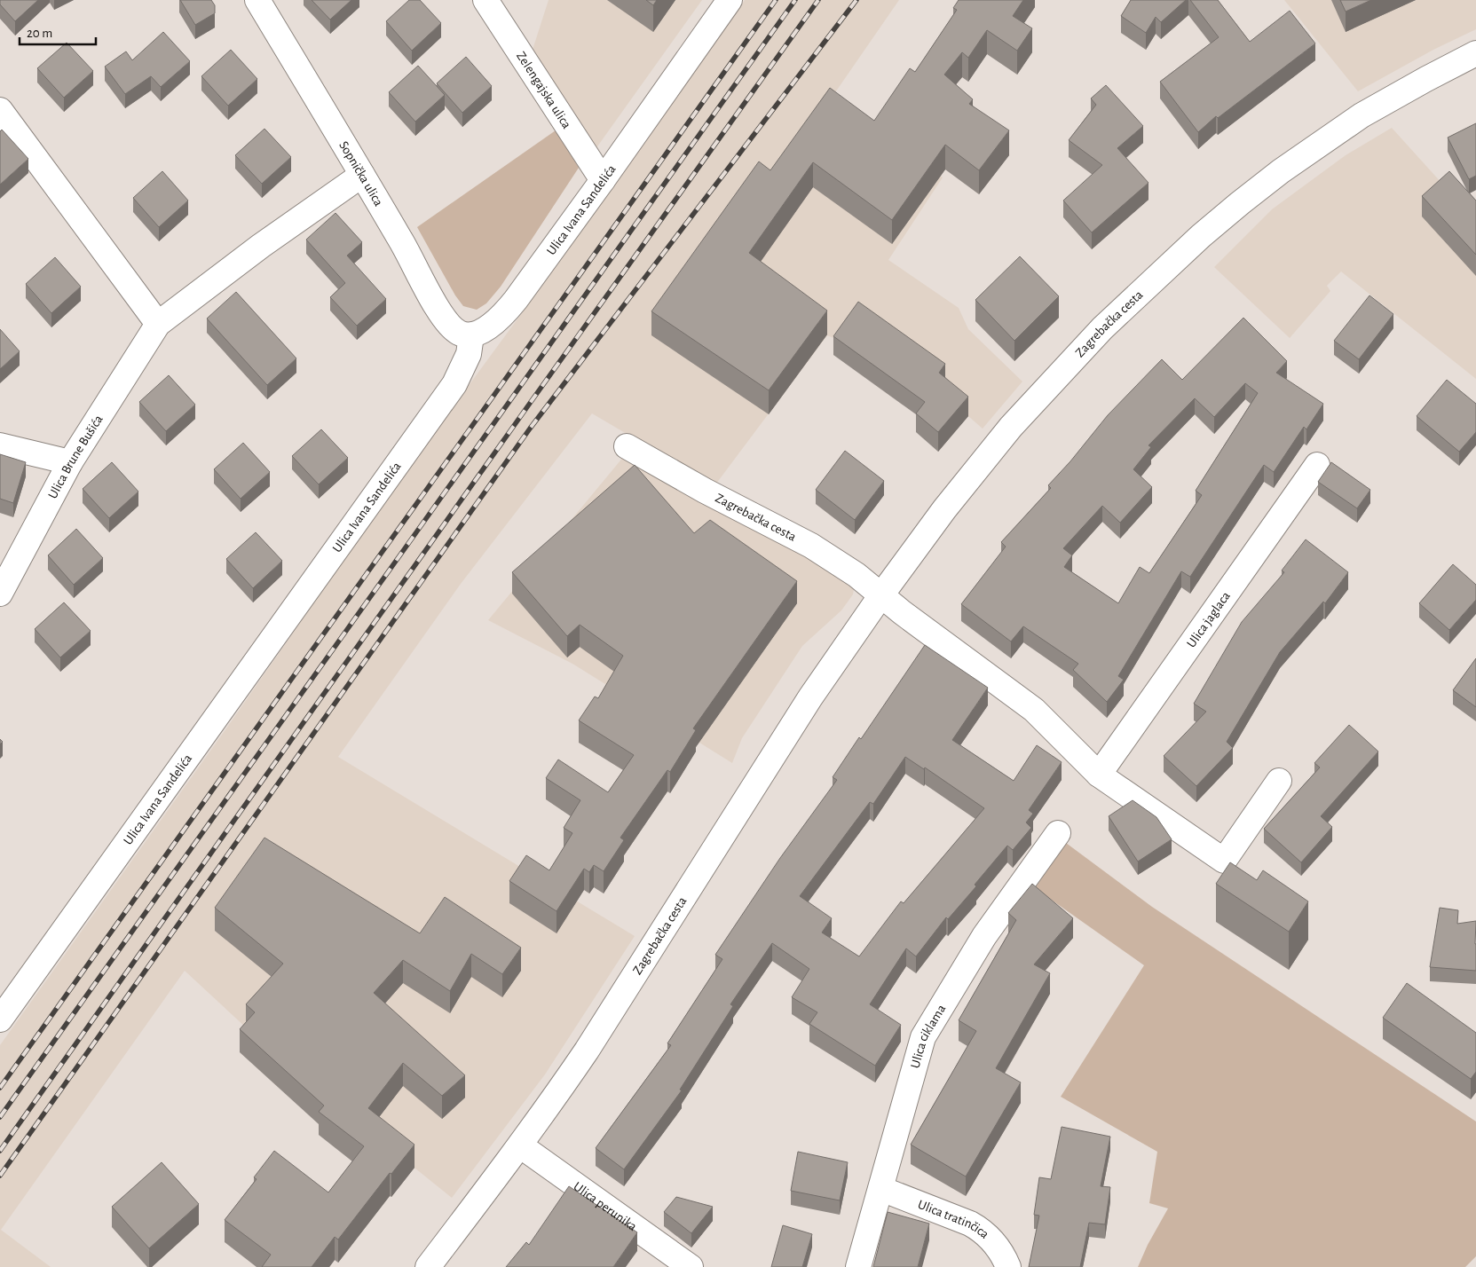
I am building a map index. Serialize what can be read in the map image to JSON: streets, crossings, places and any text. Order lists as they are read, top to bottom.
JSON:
{
  "streets": {
    "street": [
      "Zelengajska ulica",
      "Sopnička ulica",
      "Ulica Ivana Sandelića",
      "Zagrebačka cesta",
      "Ulica Brune Bušića",
      "Ulica jaglaca",
      "Ulica ciklama",
      "Ulica perunika",
      "Ulica tratinčica"
    ]
  },
  "crossings": [
    ["Zelengajska ulica", "Ulica Ivana Sandelića"],
    ["Sopnička ulica", "Ulica Ivana Sandelića"],
    ["Sopnička ulica", "Ulica Brune Bušića"],
    ["Zagrebačka cesta", "Ulica perunika"],
    ["Ulica ciklama", "Ulica tratinčica"]
  ],
  "scale_bar": "20 m"
}
